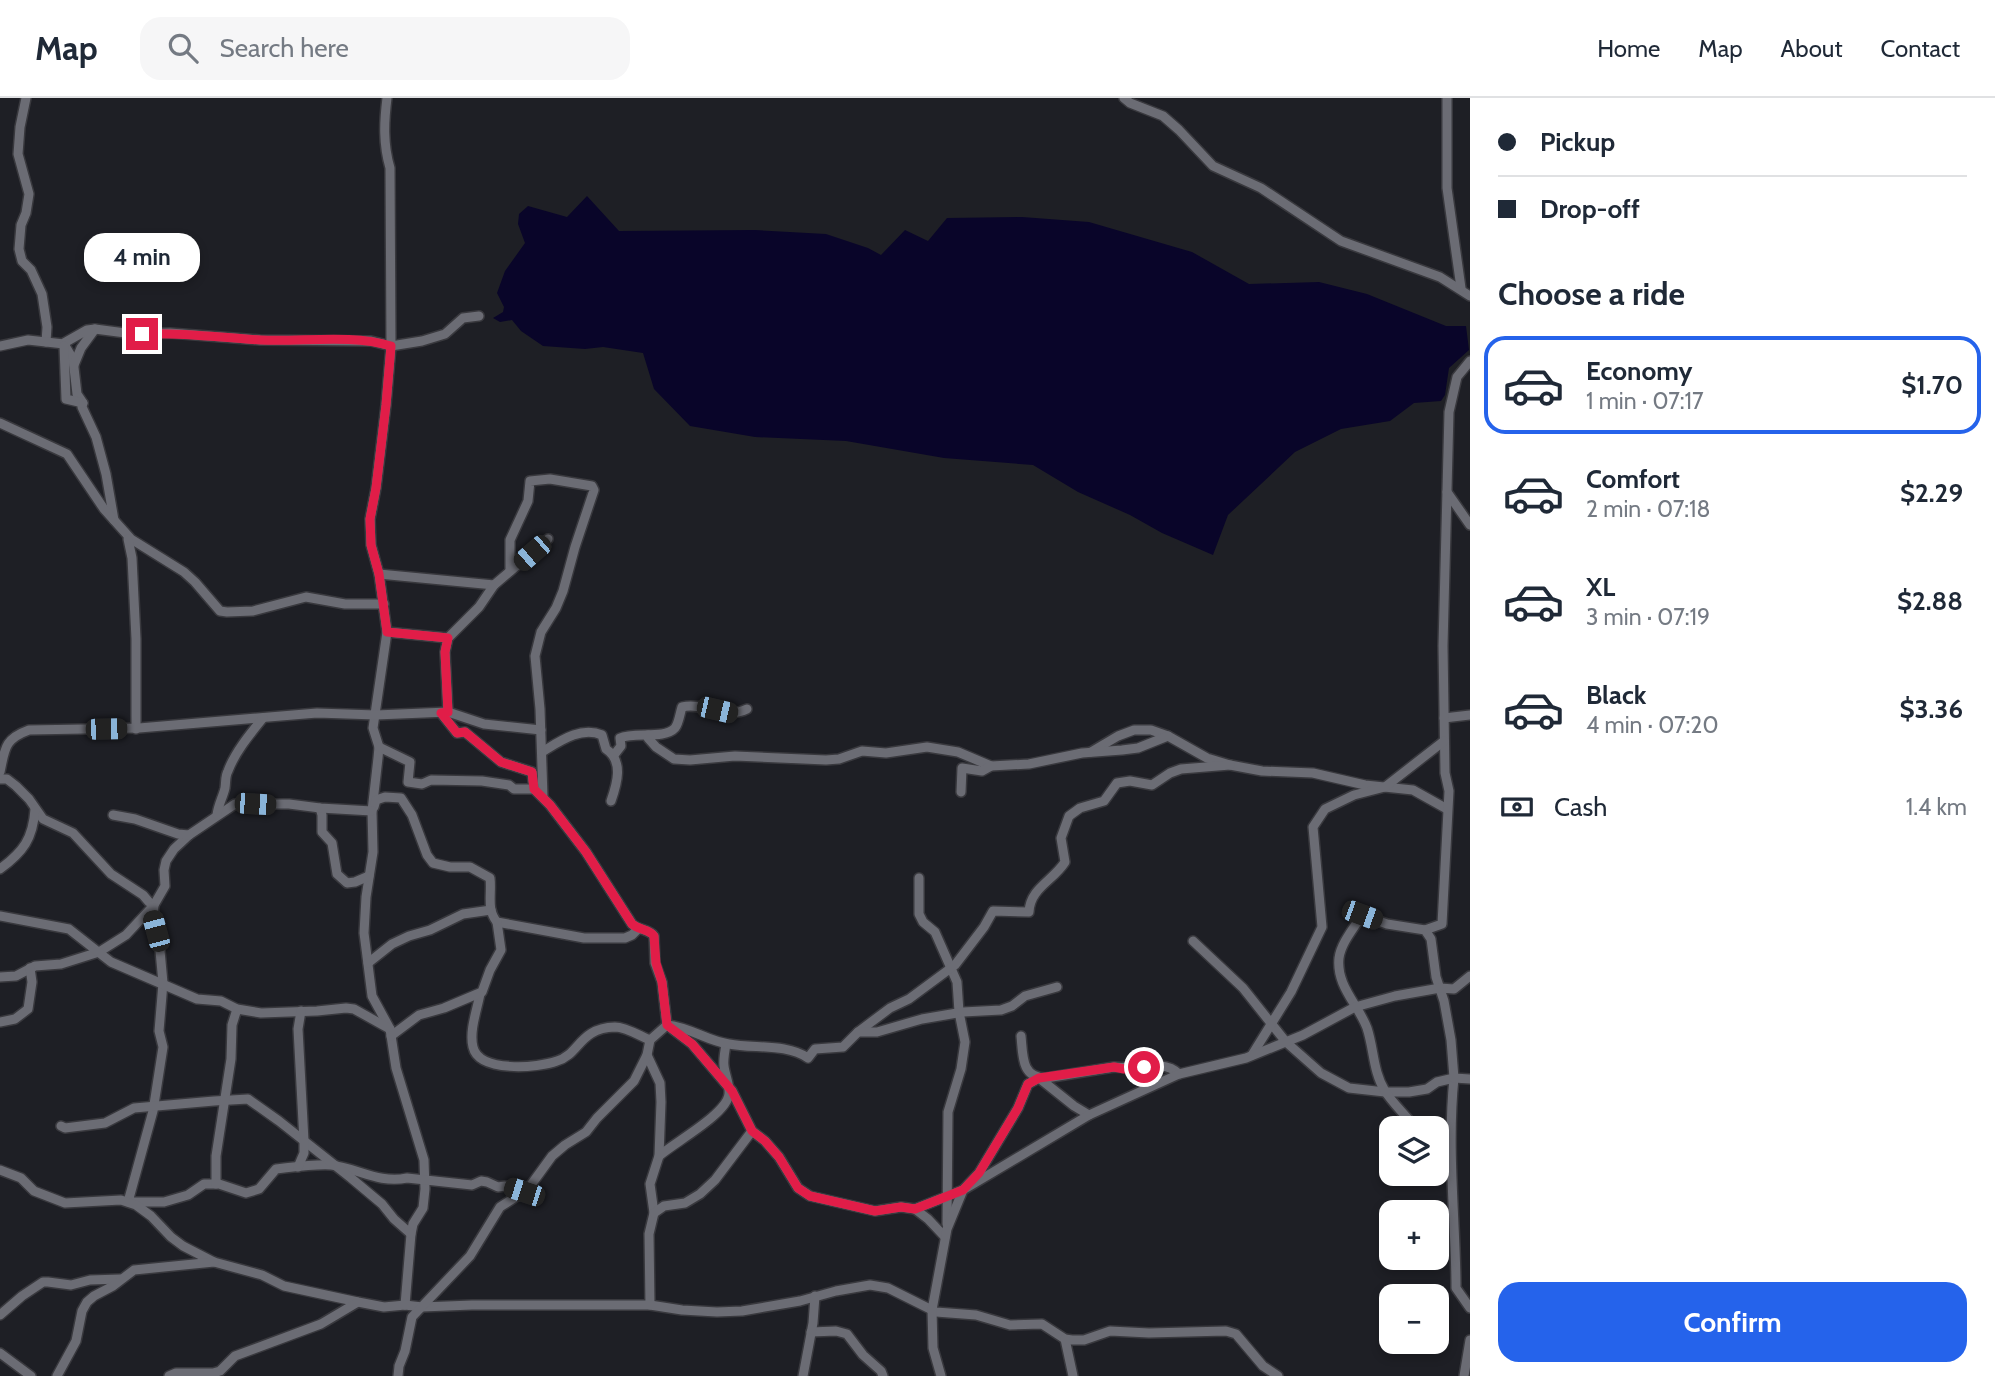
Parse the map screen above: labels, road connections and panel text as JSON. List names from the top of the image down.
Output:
{
  "page": {
    "header": "Map",
    "search": "Search here",
    "nav": [
      "Home",
      "Map",
      "About",
      "Contact"
    ],
    "banner": ["Pickup", "Drop-off"],
    "bubble": "4 min",
    "heading": "Choose a ride",
    "list": [
      {
        "name": "Economy",
        "note": "1 min · 07:17",
        "value": "$1.70"
      },
      {
        "name": "Comfort",
        "note": "2 min · 07:18",
        "value": "$2.29"
      },
      {
        "name": "XL",
        "note": "3 min · 07:19",
        "value": "$2.88"
      },
      {
        "name": "Black",
        "note": "4 min · 07:20",
        "value": "$3.36"
      }
    ],
    "pay": ["Cash", "1.4 km"],
    "map_buttons": ["+", "−"],
    "buttons": "Confirm"
  }
}
